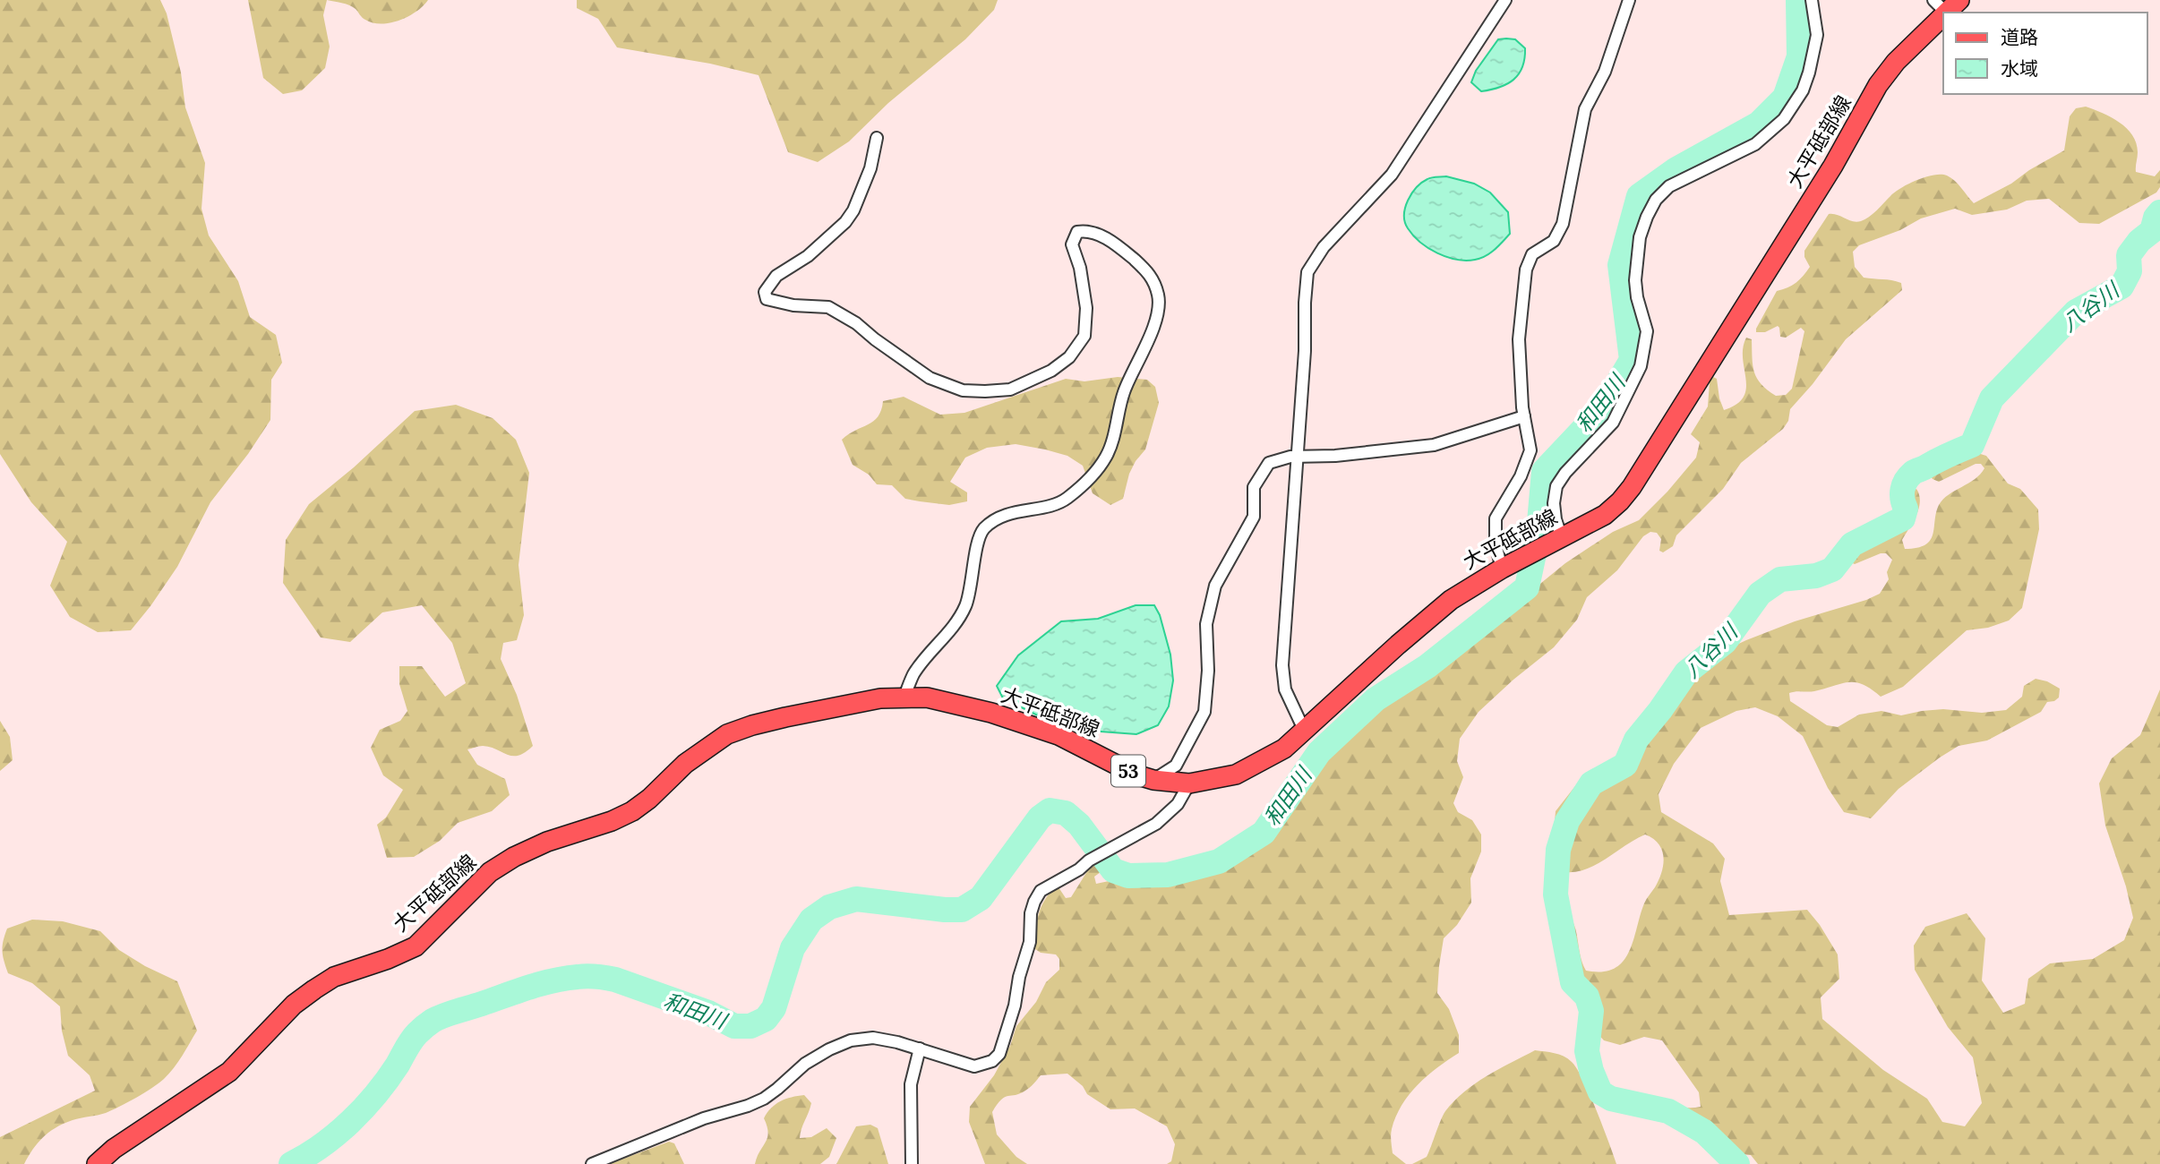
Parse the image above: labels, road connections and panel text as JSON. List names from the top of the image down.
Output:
{
  "streets": {
    "main road": ["大平砥部線", "53"]
  },
  "water": ["八谷川", "和田川"],
  "legend": ["道路", "水域"]
}
